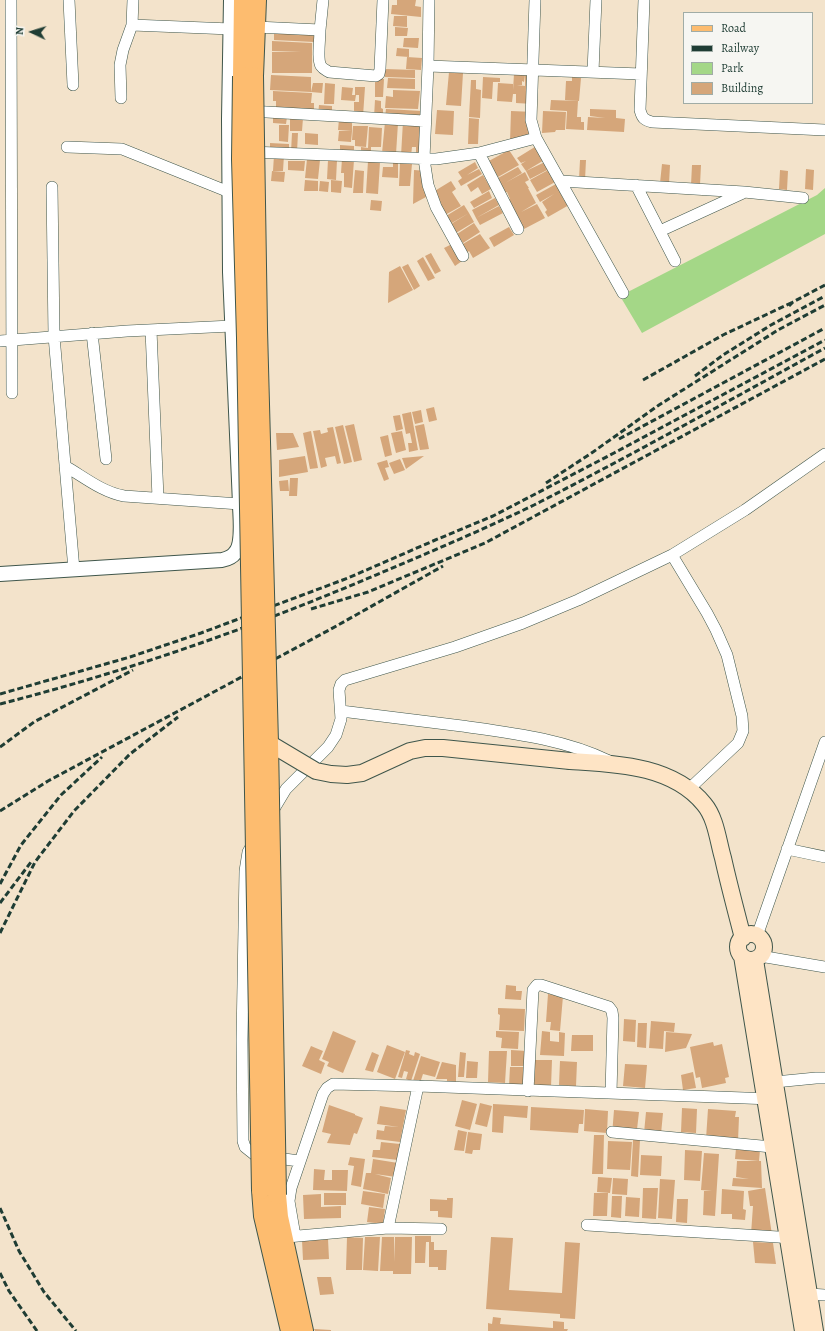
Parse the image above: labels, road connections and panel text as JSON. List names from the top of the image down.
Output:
{
  "legend": [
    "Road",
    "Railway",
    "Park",
    "Building"
  ],
  "north": "left"
}
